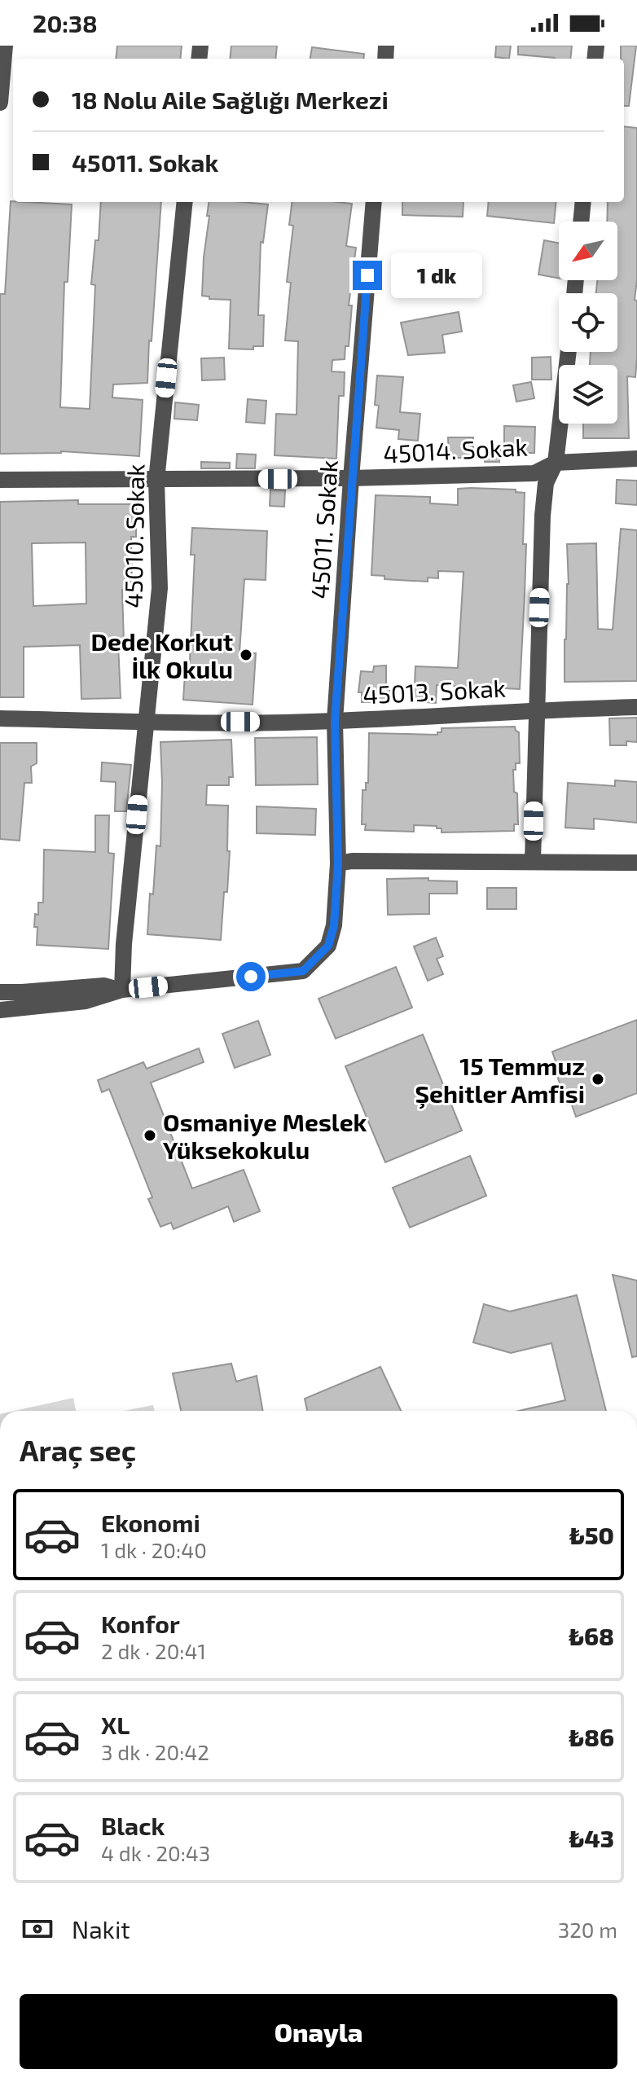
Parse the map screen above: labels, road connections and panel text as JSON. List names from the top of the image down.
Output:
{
  "streets": {
    "street": [
      "45014. Sokak",
      "45011. Sokak",
      "45010. Sokak",
      "45013. Sokak"
    ]
  },
  "crossings": [
    ["45014. Sokak", "45011. Sokak"],
    ["45014. Sokak", "45010. Sokak"],
    ["45011. Sokak", "45010. Sokak"],
    ["45011. Sokak", "45013. Sokak"],
    ["45010. Sokak", "45013. Sokak"]
  ],
  "places": ["Dede Korkut İlk Okulu", "15 Temmuz Şehitler Amfisi", "Osmaniye Meslek Yüksekokulu"],
  "north": "bottom left",
  "page": {
    "status": "20:38",
    "banner": ["18 Nolu Aile Sağlığı Merkezi", "45011. Sokak"],
    "bubble": "1 dk",
    "heading": "Araç seç",
    "list": [
      {
        "name": "Ekonomi",
        "note": "1 dk · 20:40",
        "value": "₺50"
      },
      {
        "name": "Konfor",
        "note": "2 dk · 20:41",
        "value": "₺68"
      },
      {
        "name": "XL",
        "note": "3 dk · 20:42",
        "value": "₺86"
      },
      {
        "name": "Black",
        "note": "4 dk · 20:43",
        "value": "₺43"
      }
    ],
    "pay": ["Nakit", "320 m"],
    "buttons": "Onayla"
  }
}
